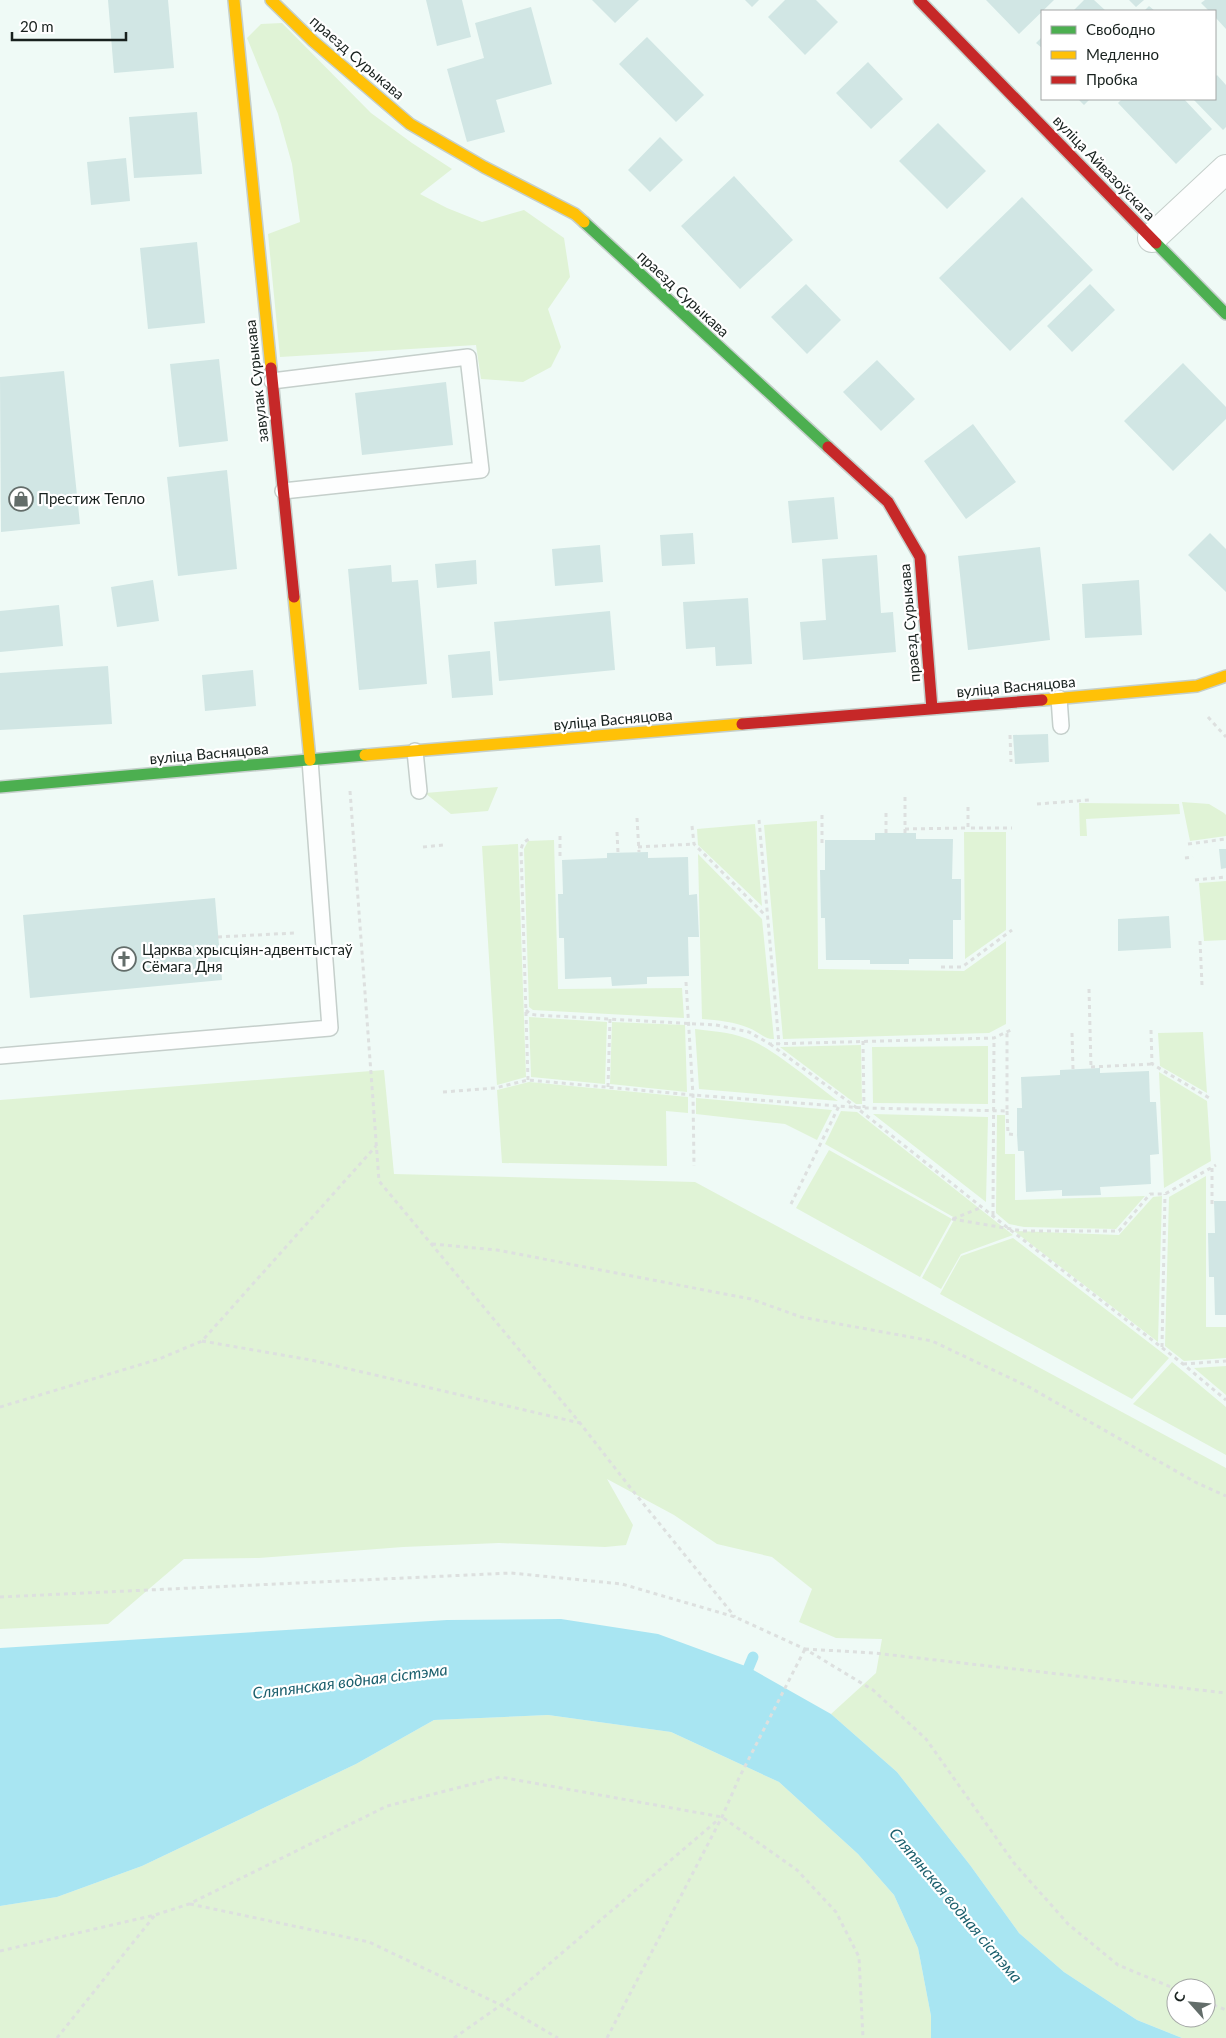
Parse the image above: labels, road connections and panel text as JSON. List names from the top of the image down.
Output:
{
  "streets": {
    "street": [
      "праезд Сурыкава",
      "вуліца Айвазоўскага",
      "завулак Сурыкава",
      "вуліца Васняцова"
    ]
  },
  "crossings": [
    ["праезд Сурыкава", "вуліца Васняцова"],
    ["завулак Сурыкава", "вуліца Васняцова"]
  ],
  "water": ["Сляпянская водная сістэма"],
  "places": {
    "shop": ["Престиж Тепло"],
    "church": ["Царква хрысціян-адвентыстаў Сёмага Дня"]
  },
  "legend": ["Свободно", "Медленно", "Пробка"],
  "scale_bar": "20 m",
  "north": "top left"
}
